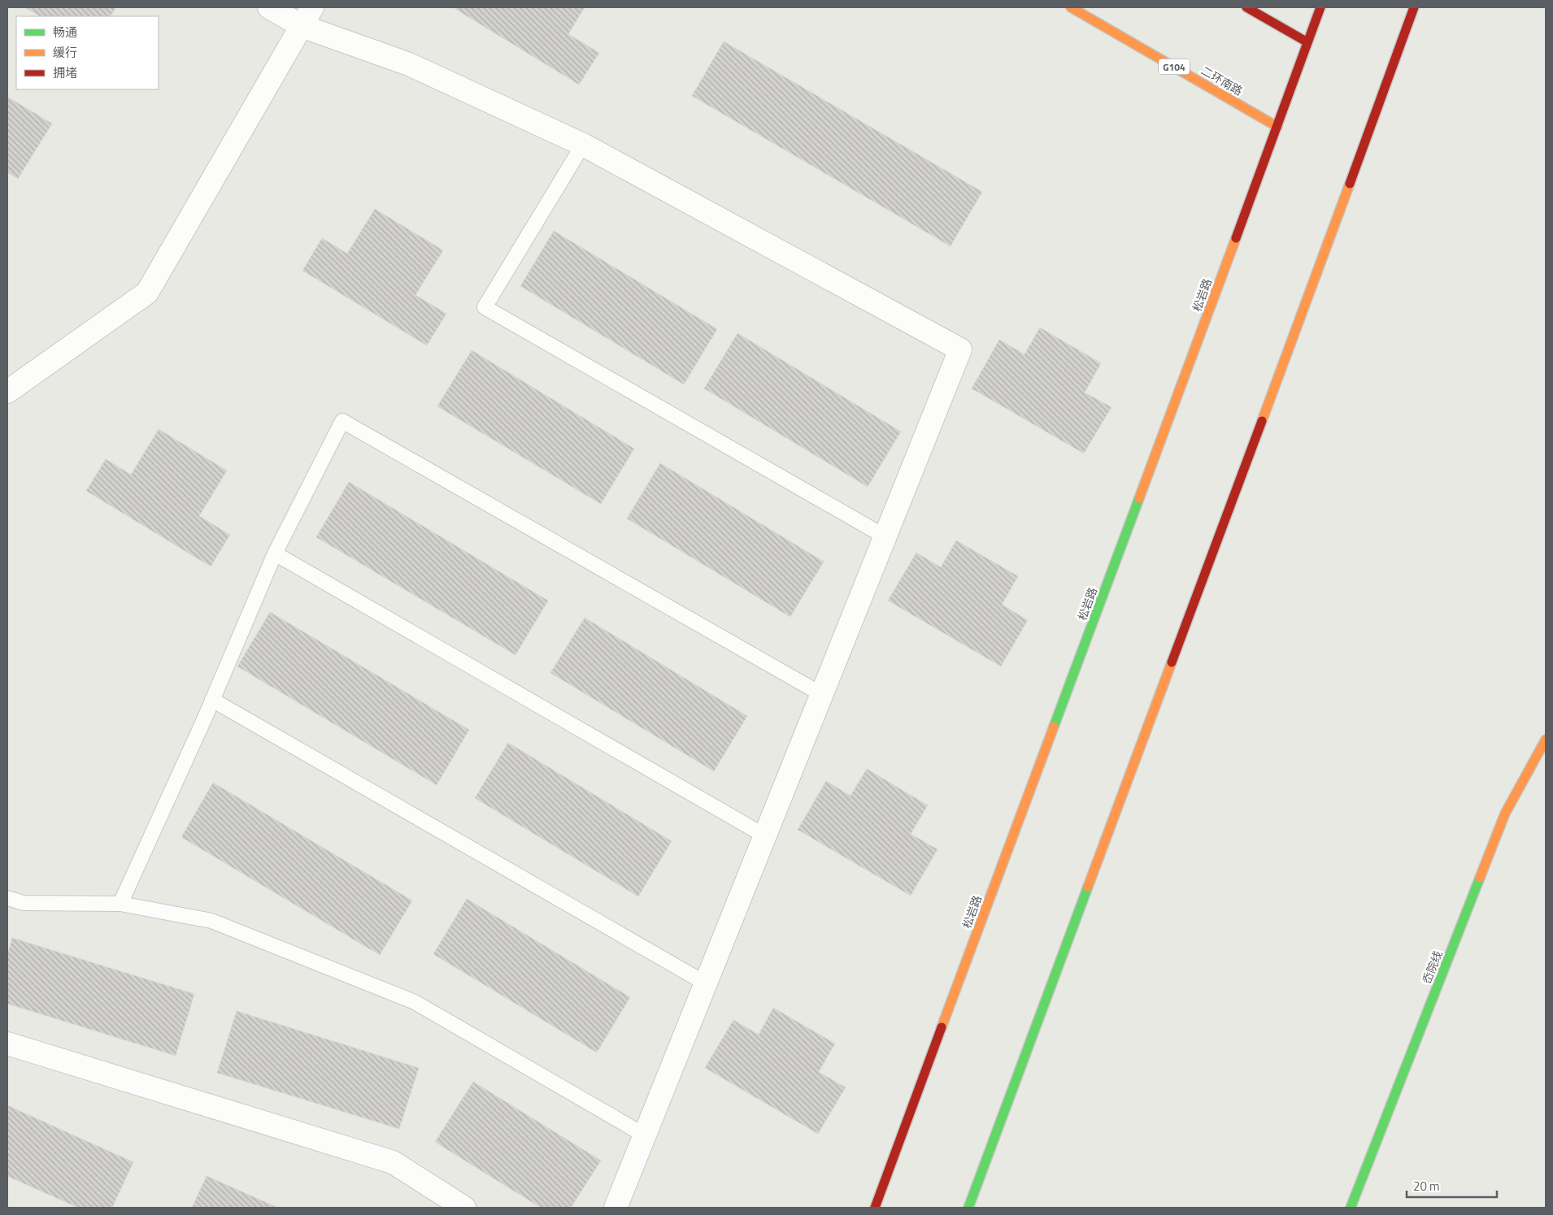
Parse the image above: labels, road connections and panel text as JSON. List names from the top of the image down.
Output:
{
  "streets": {
    "main road": [
      "G104",
      "二环南路",
      "松岩路",
      "岙院线"
    ]
  },
  "crossings": [
    ["二环南路", "松岩路"]
  ],
  "legend": ["畅通", "缓行", "拥堵"],
  "scale_bar": "20 m"
}
